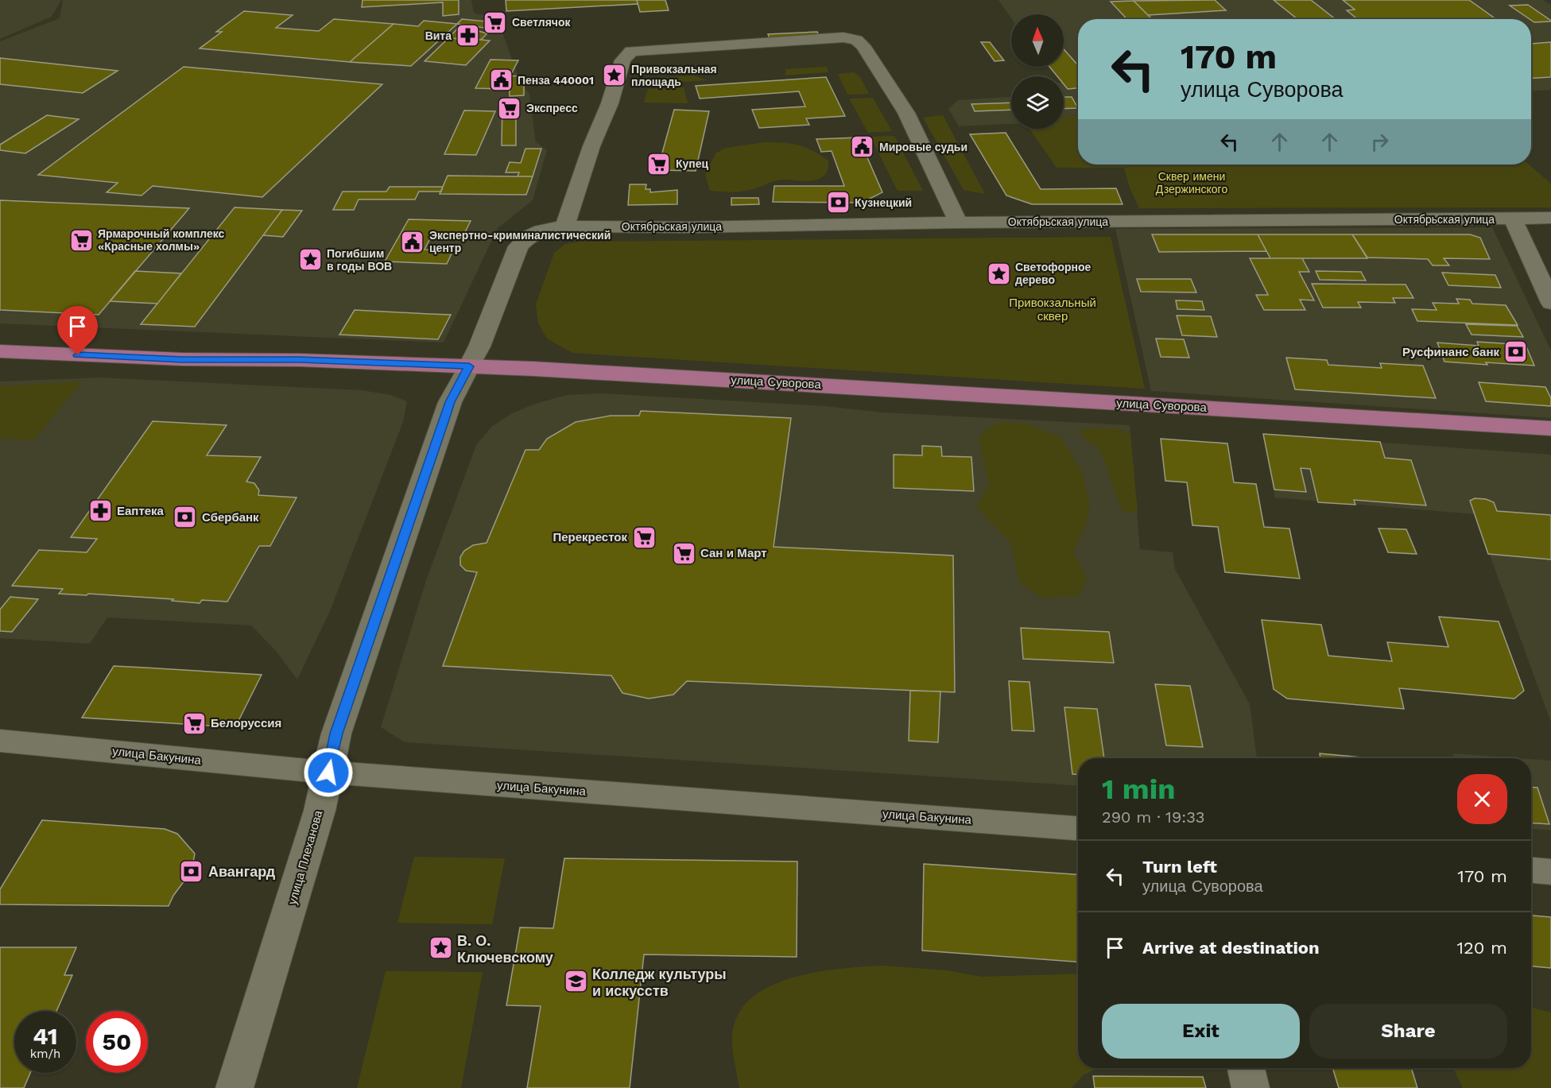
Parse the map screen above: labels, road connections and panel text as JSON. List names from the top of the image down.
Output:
{
  "streets": {
    "main road": ["улица Суворова"],
    "street": ["Октябрьская улица", "улица Бакунина", "улица Плеханова"]
  },
  "crossings": [
    ["Октябрьская улица", "улица Плеханова"],
    ["улица Суворова", "улица Плеханова"],
    ["улица Бакунина", "улица Плеханова"]
  ],
  "parks": ["Сквер имени Дзержинского", "Привокзальный сквер"],
  "places": {
    "supermarket": [
      "Светлячок",
      "Экспресс",
      "Купец",
      "Ярмарочный комплекс «Красные холмы»",
      "Перекресток",
      "Сан и Март",
      "Белоруссия"
    ],
    "pharmacy": ["Вита", "Еаптека"],
    "place": [
      "Привокзальная площадь",
      "Погибшим в годы ВОВ",
      "Светофорное дерево",
      "В. О. Ключевскому"
    ],
    "public building": ["Пенза 440001", "Мировые судьи", "Экспертно-криминалистический центр"],
    "bank": [
      "Кузнецкий",
      "Русфинанс банк",
      "Сбербанк",
      "Авангард"
    ],
    "school or university": ["Колледж культуры и искусств"]
  },
  "north": "top",
  "page": {
    "turn": ["170 m", "улица Суворова"],
    "heading": ["1 min", "290 m · 19:33"],
    "list": [
      {
        "name": "Turn left",
        "note": "улица Суворова",
        "value": "170 m"
      },
      {
        "name": "Arrive at destination",
        "value": "120 m"
      }
    ],
    "buttons": ["Exit", "Share"],
    "speed": "41 km/h",
    "limit": "50"
  }
}
